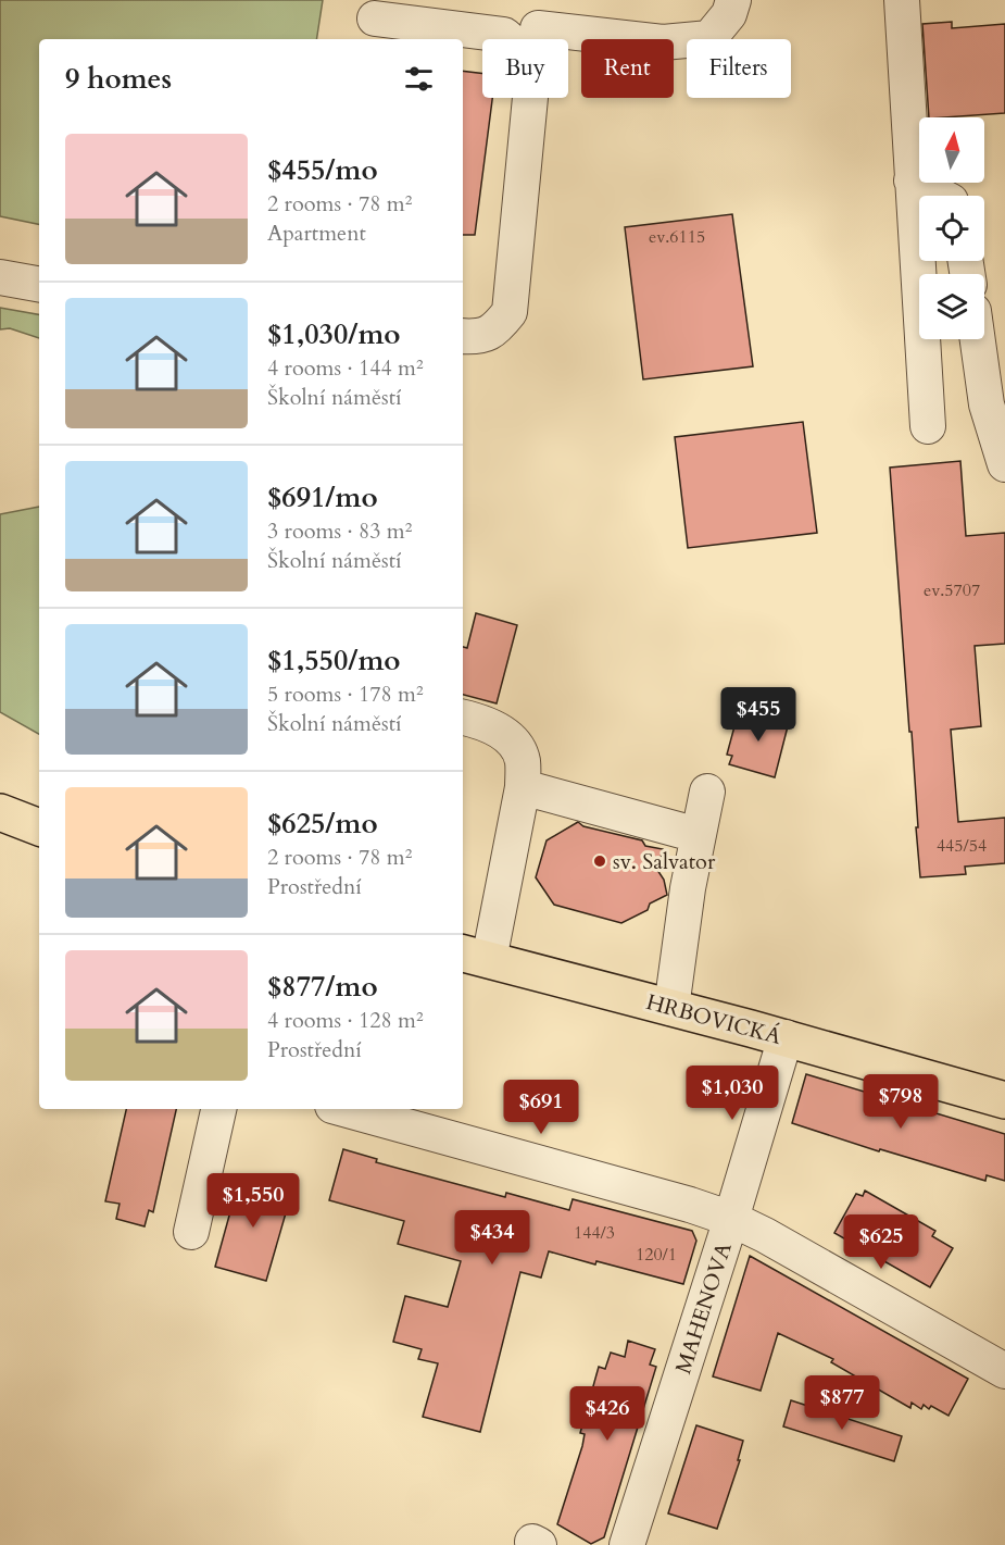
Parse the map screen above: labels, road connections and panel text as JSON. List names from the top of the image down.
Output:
{
  "streets": {
    "main road": ["HRBOVICKÁ"],
    "street": ["MAHENOVA"]
  },
  "crossings": [
    ["HRBOVICKÁ", "MAHENOVA"]
  ],
  "places": ["sv. Salvator"],
  "house_numbers": [
    "ev.6115",
    "ev.5707",
    "445/54",
    "144/3",
    "120/1"
  ],
  "north": "top",
  "page": {
    "chip": ["Buy", "Rent", "Filters"],
    "heading": "9 homes",
    "list": [
      {
        "name": "$455/mo",
        "note": "2 rooms · 78 m² · Apartment"
      },
      {
        "name": "$1,030/mo",
        "note": "4 rooms · 144 m² · Školní náměstí"
      },
      {
        "name": "$691/mo",
        "note": "3 rooms · 83 m² · Školní náměstí"
      },
      {
        "name": "$1,550/mo",
        "note": "5 rooms · 178 m² · Školní náměstí"
      },
      {
        "name": "$625/mo",
        "note": "2 rooms · 78 m² · Prostřední"
      },
      {
        "name": "$877/mo",
        "note": "4 rooms · 128 m² · Prostřední"
      }
    ],
    "price": [
      "$455",
      "$1,030",
      "$798",
      "$691",
      "$1,550",
      "$434",
      "$625",
      "$877",
      "$426"
    ]
  }
}
